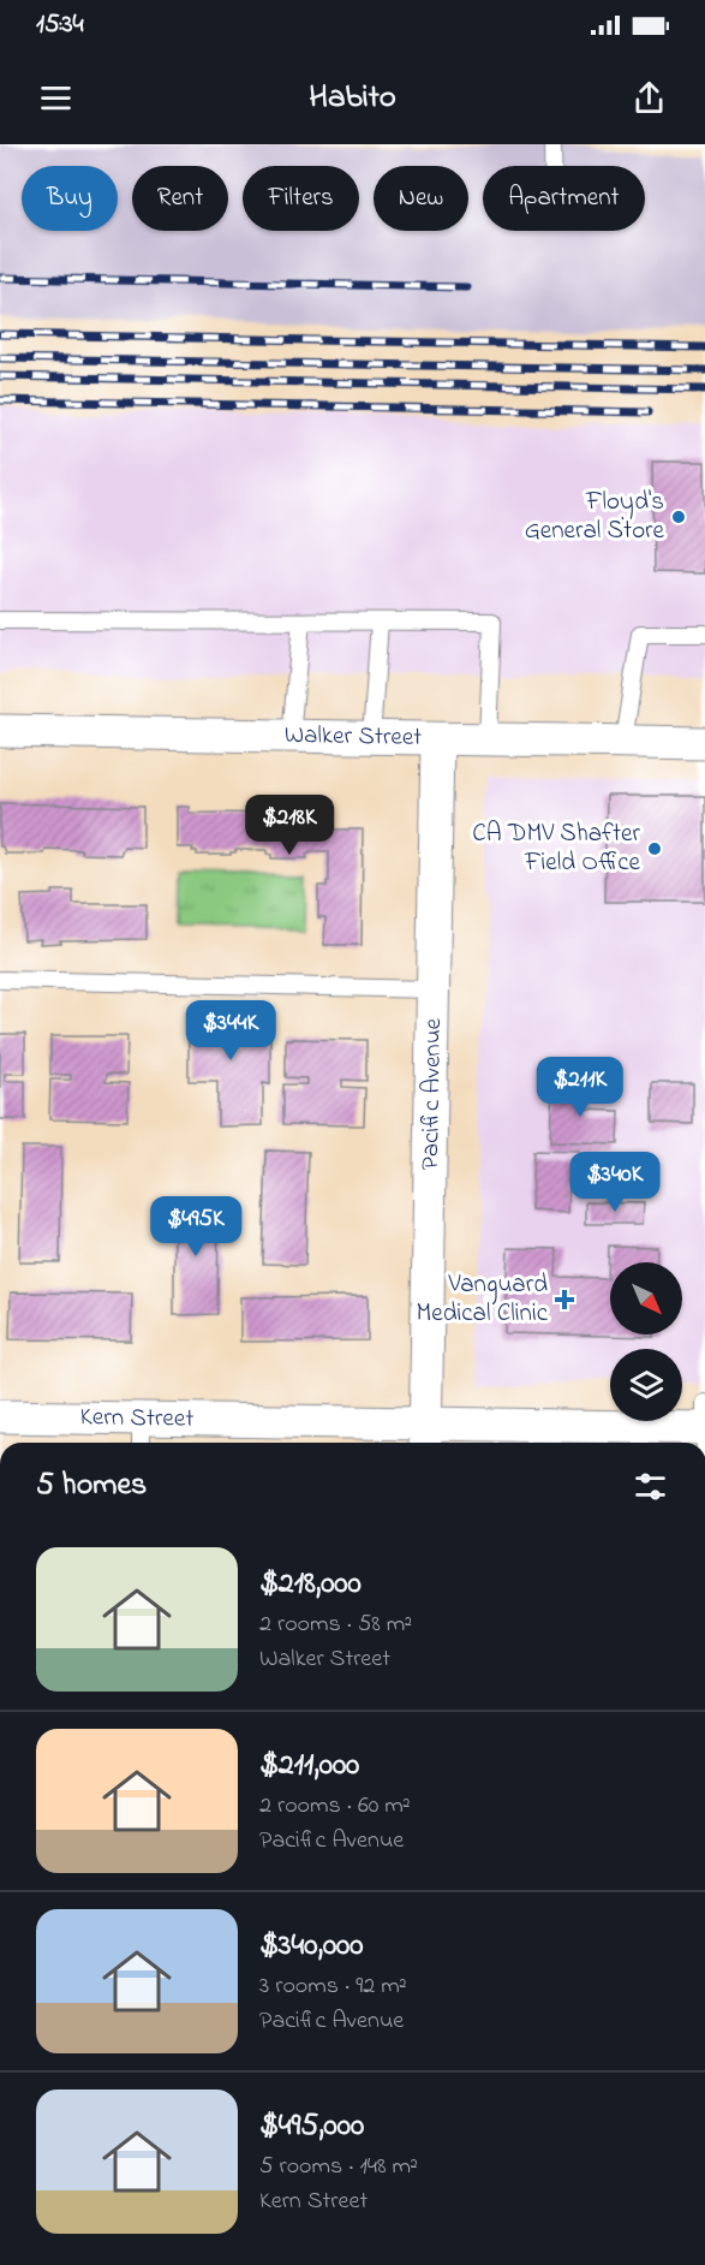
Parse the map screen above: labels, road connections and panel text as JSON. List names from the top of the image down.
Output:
{
  "streets": {
    "street": ["Walker Street", "Pacific Avenue", "Kern Street"]
  },
  "crossings": [
    ["Walker Street", "Pacific Avenue"],
    ["Pacific Avenue", "Kern Street"]
  ],
  "places": {
    "other": ["Floyd's General Store", "CA DMV Shafter Field Office"],
    "health": ["Vanguard Medical Clinic"]
  },
  "north": "bottom right",
  "page": {
    "status": "15:34",
    "header": "Habito",
    "chip": [
      "Buy",
      "Rent",
      "Filters",
      "New",
      "Apartment"
    ],
    "price": [
      "$218K",
      "$344K",
      "$211K",
      "$340K",
      "$495K"
    ],
    "heading": "5 homes",
    "list": [
      {
        "name": "$218,000",
        "note": "2 rooms · 58 m² · Walker Street"
      },
      {
        "name": "$211,000",
        "note": "2 rooms · 60 m² · Pacific Avenue"
      },
      {
        "name": "$340,000",
        "note": "3 rooms · 92 m² · Pacific Avenue"
      },
      {
        "name": "$495,000",
        "note": "5 rooms · 148 m² · Kern Street"
      }
    ]
  }
}
